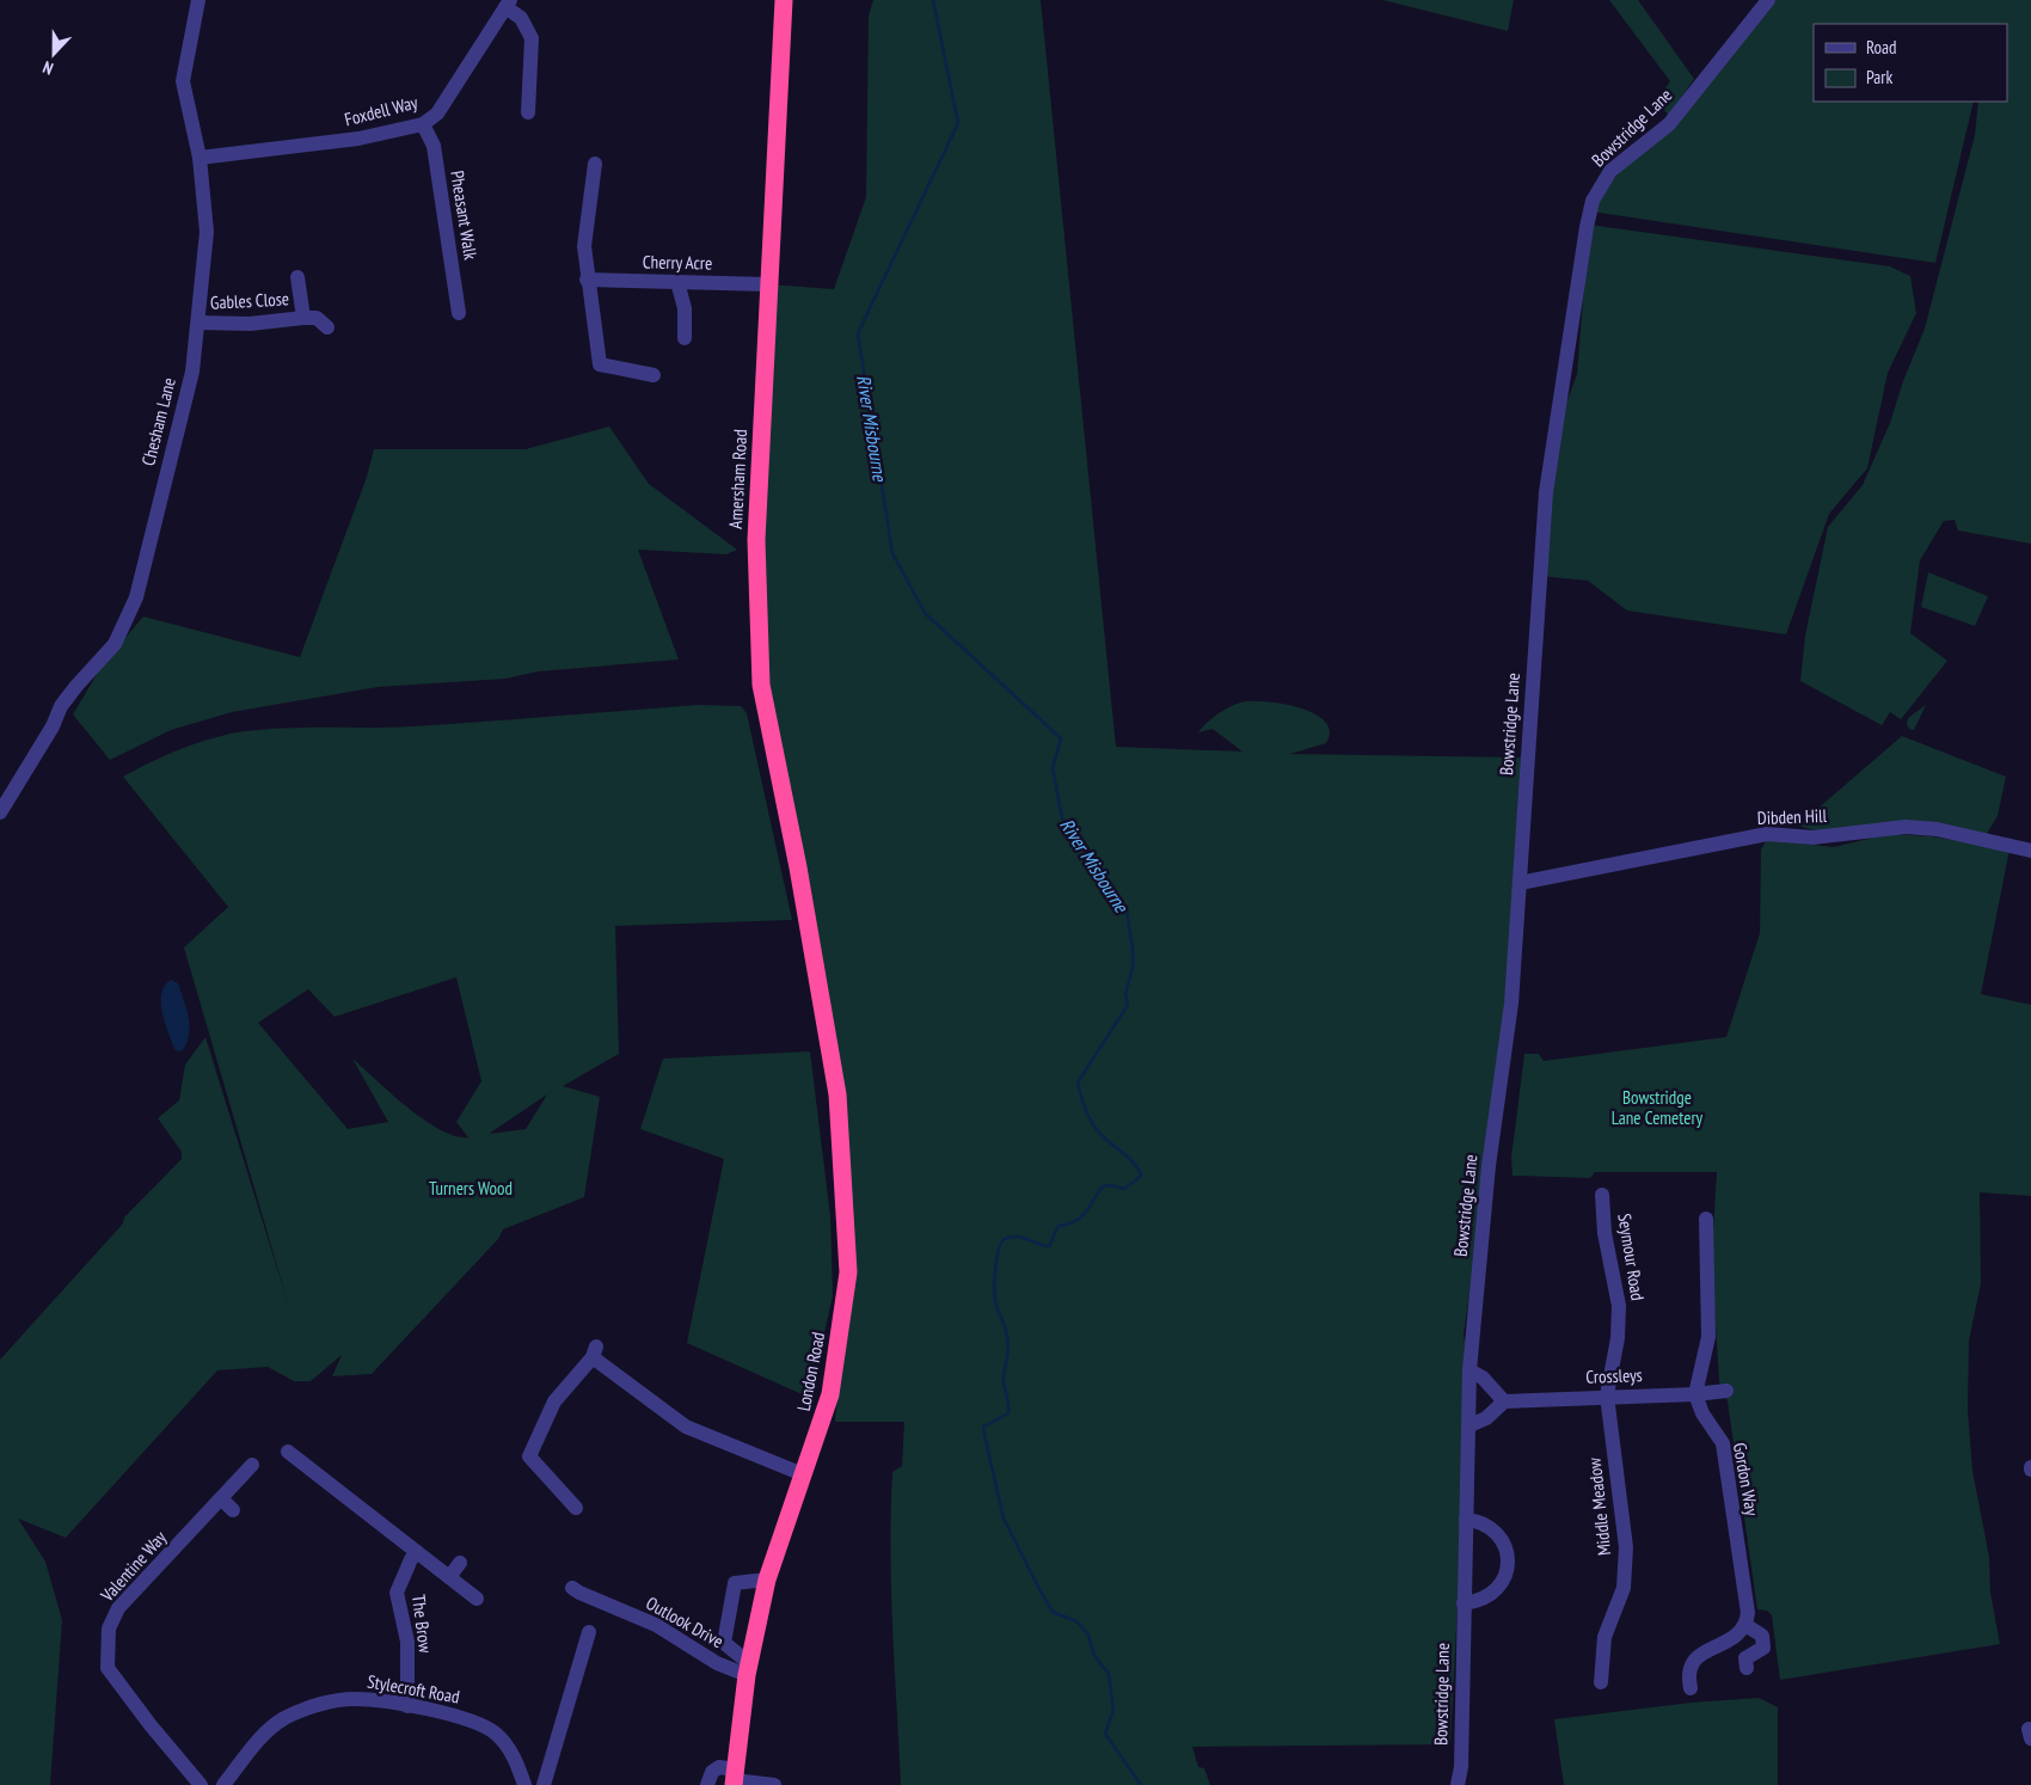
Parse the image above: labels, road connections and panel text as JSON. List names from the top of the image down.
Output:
{
  "streets": {
    "highway": ["Amersham Road", "London Road"],
    "street": [
      "Foxdell Way",
      "Bowstridge Lane",
      "Pheasant Walk",
      "Cherry Acre",
      "Gables Close",
      "Chesham Lane",
      "Dibden Hill",
      "Seymour Road",
      "Crossleys",
      "Gordon Way",
      "Middle Meadow",
      "Valentine Way",
      "Outlook Drive",
      "The Brow",
      "Stylecroft Road"
    ]
  },
  "crossings": [
    ["Foxdell Way", "Pheasant Walk"],
    ["Foxdell Way", "Chesham Lane"],
    ["Bowstridge Lane", "Dibden Hill"],
    ["Cherry Acre", "Amersham Road"],
    ["Gables Close", "Chesham Lane"],
    ["Amersham Road", "London Road"],
    ["Seymour Road", "Crossleys"],
    ["Seymour Road", "Middle Meadow"],
    ["London Road", "Outlook Drive"],
    ["Crossleys", "Gordon Way"],
    ["Crossleys", "Middle Meadow"],
    ["The Brow", "Stylecroft Road"]
  ],
  "water": ["River Misbourne"],
  "parks": ["Bowstridge Lane Cemetery", "Turners Wood"],
  "legend": ["Road", "Park"],
  "north": "bottom"
}
